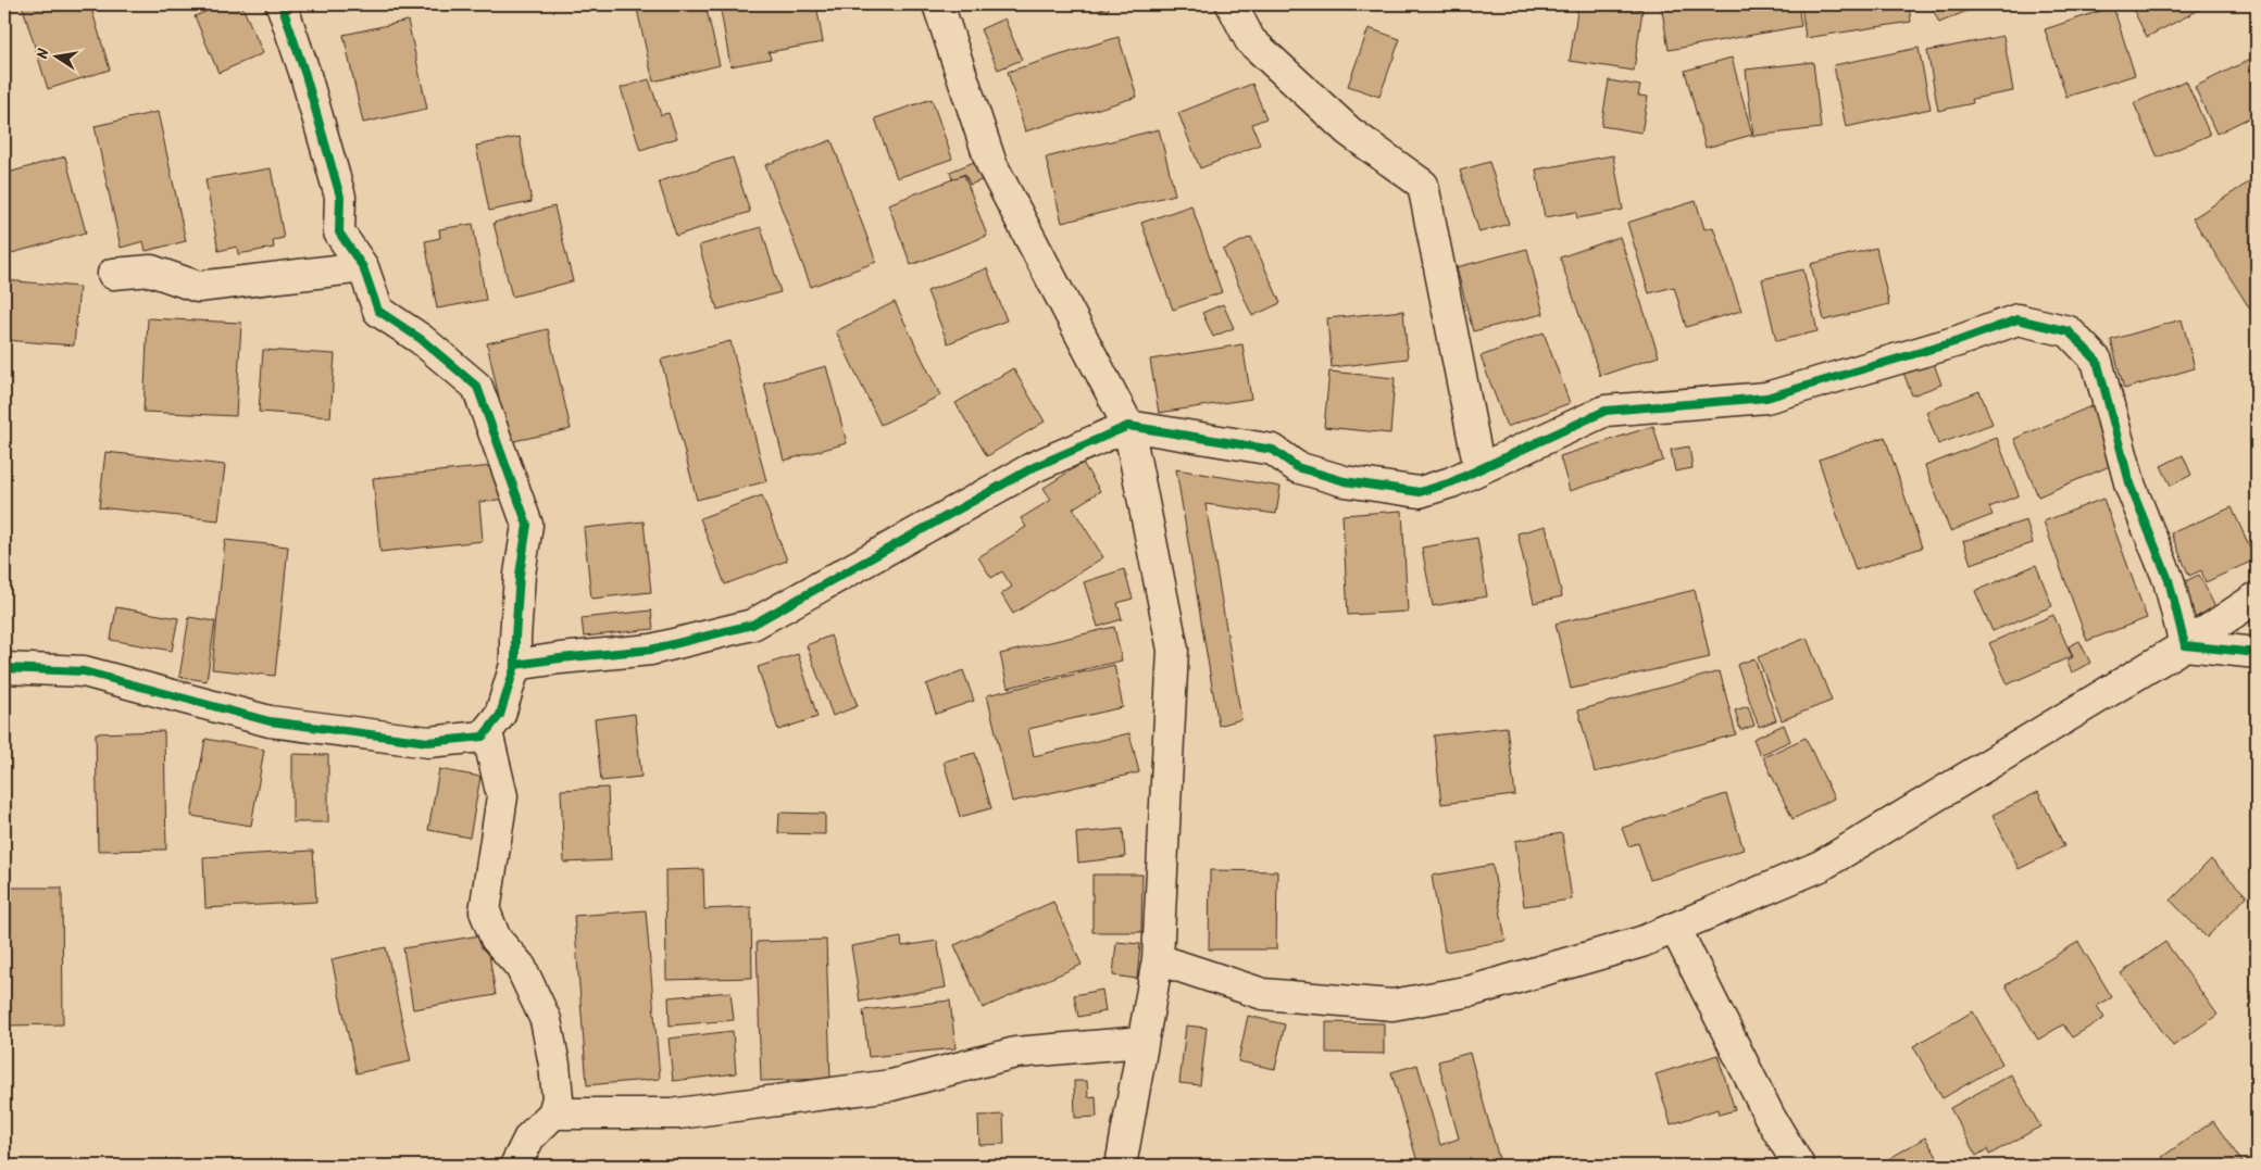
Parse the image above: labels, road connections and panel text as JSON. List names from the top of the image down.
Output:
{
  "north": "left"
}
